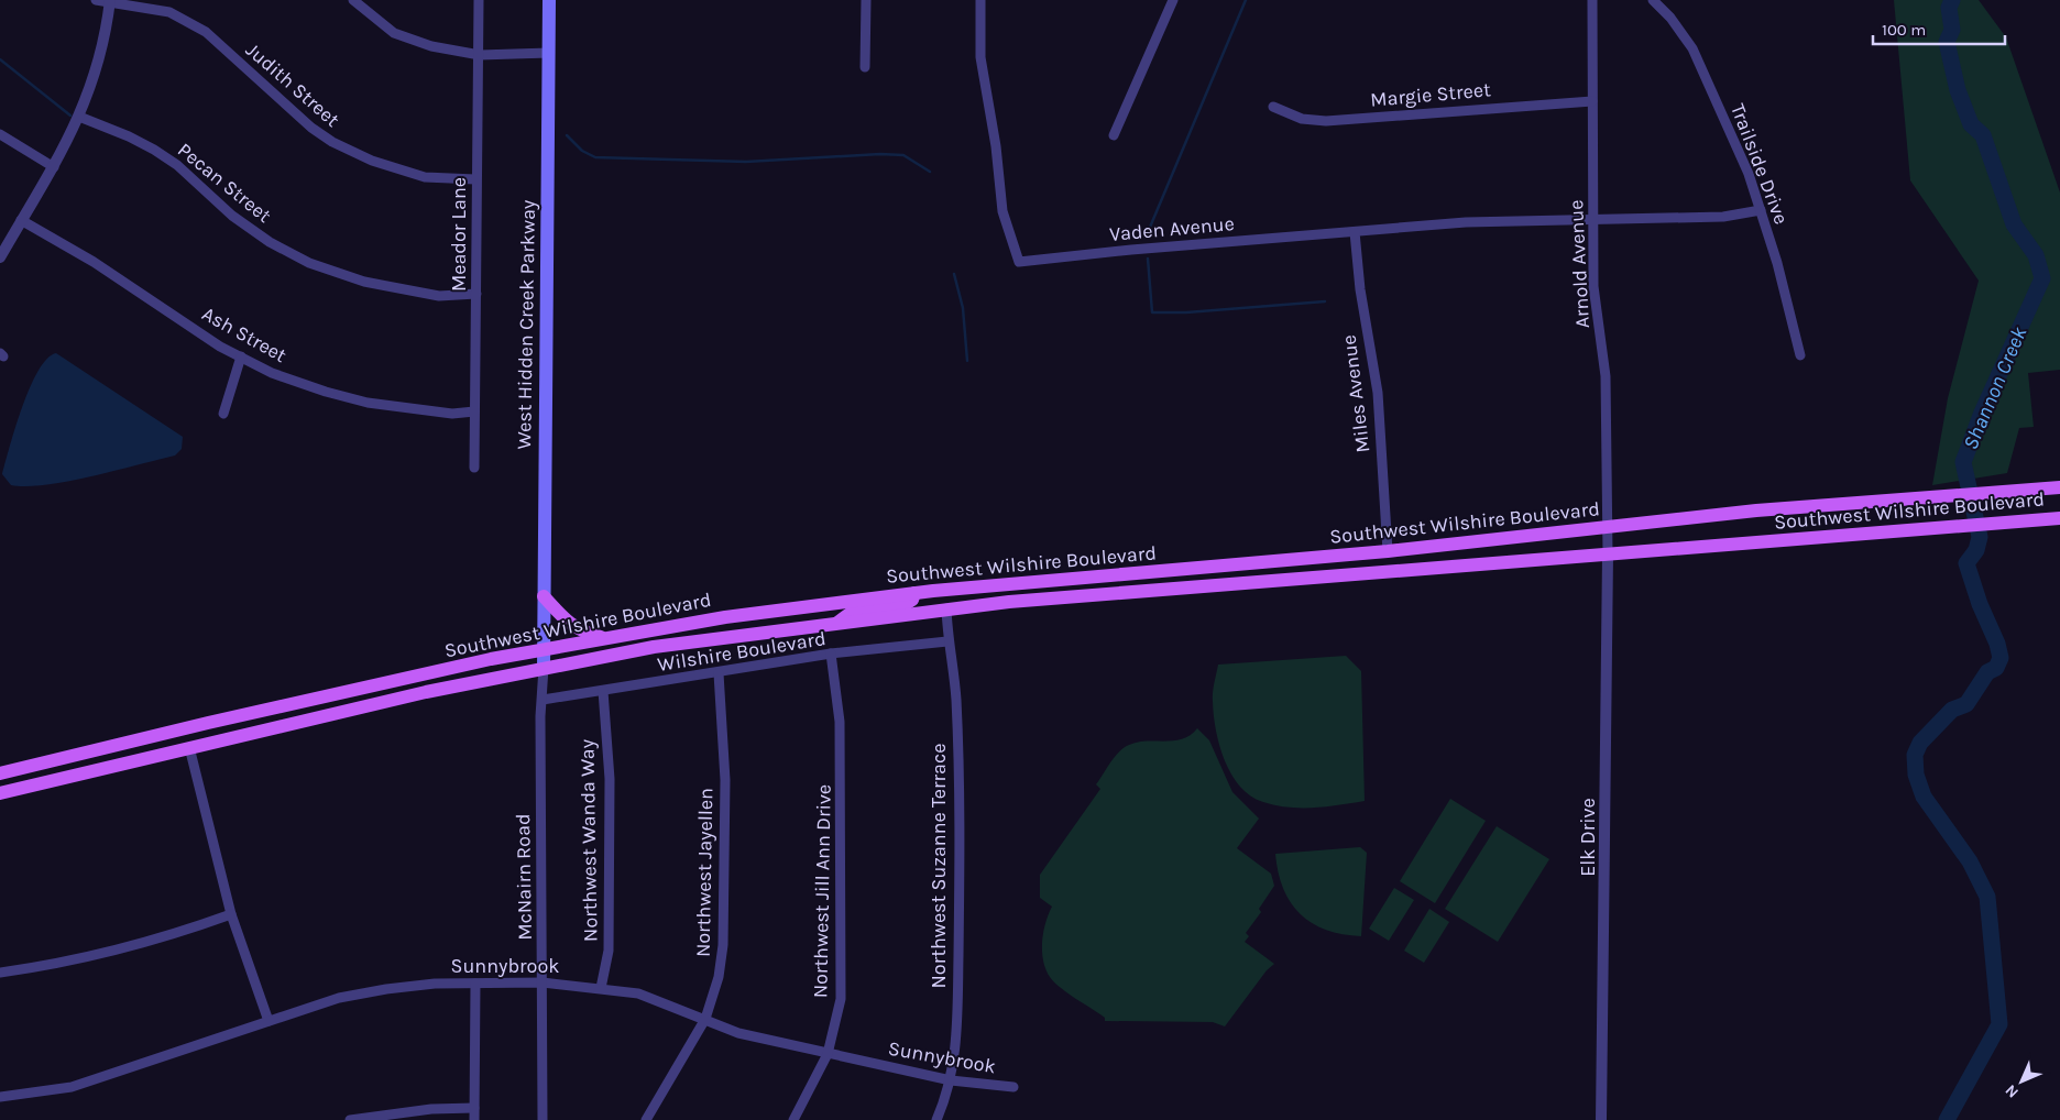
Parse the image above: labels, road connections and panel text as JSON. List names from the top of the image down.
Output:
{
  "streets": {
    "main road": ["West Hidden Creek Parkway", "Southwest Wilshire Boulevard"],
    "street": [
      "Judith Street",
      "Margie Street",
      "Trailside Drive",
      "Pecan Street",
      "Vaden Avenue",
      "Meador Lane",
      "Arnold Avenue",
      "Ash Street",
      "Miles Avenue",
      "Wilshire Boulevard",
      "Elk Drive",
      "Northwest Wanda Way",
      "Northwest Suzanne Terrace",
      "Northwest Jayellen",
      "McNairn Road",
      "Northwest Jill Ann Drive",
      "Sunnybrook"
    ]
  },
  "crossings": [
    ["Judith Street", "Meador Lane"],
    ["Margie Street", "Arnold Avenue"],
    ["Trailside Drive", "Vaden Avenue"],
    ["Pecan Street", "Meador Lane"],
    ["Vaden Avenue", "Arnold Avenue"],
    ["Vaden Avenue", "Miles Avenue"],
    ["Meador Lane", "Ash Street"],
    ["Arnold Avenue", "Southwest Wilshire Boulevard"],
    ["Arnold Avenue", "Elk Drive"],
    ["West Hidden Creek Parkway", "Southwest Wilshire Boulevard"],
    ["West Hidden Creek Parkway", "McNairn Road"],
    ["Miles Avenue", "Southwest Wilshire Boulevard"],
    ["Southwest Wilshire Boulevard", "Elk Drive"],
    ["Southwest Wilshire Boulevard", "Northwest Suzanne Terrace"],
    ["Southwest Wilshire Boulevard", "McNairn Road"],
    ["Wilshire Boulevard", "Northwest Wanda Way"],
    ["Wilshire Boulevard", "Northwest Suzanne Terrace"],
    ["Wilshire Boulevard", "Northwest Jayellen"],
    ["Wilshire Boulevard", "McNairn Road"],
    ["Wilshire Boulevard", "Northwest Jill Ann Drive"],
    ["Northwest Wanda Way", "Sunnybrook"],
    ["Northwest Suzanne Terrace", "Sunnybrook"],
    ["Northwest Jayellen", "Sunnybrook"],
    ["McNairn Road", "Sunnybrook"],
    ["Northwest Jill Ann Drive", "Sunnybrook"]
  ],
  "water": ["Shannon Creek"],
  "scale_bar": "100 m",
  "north": "bottom left"
}
